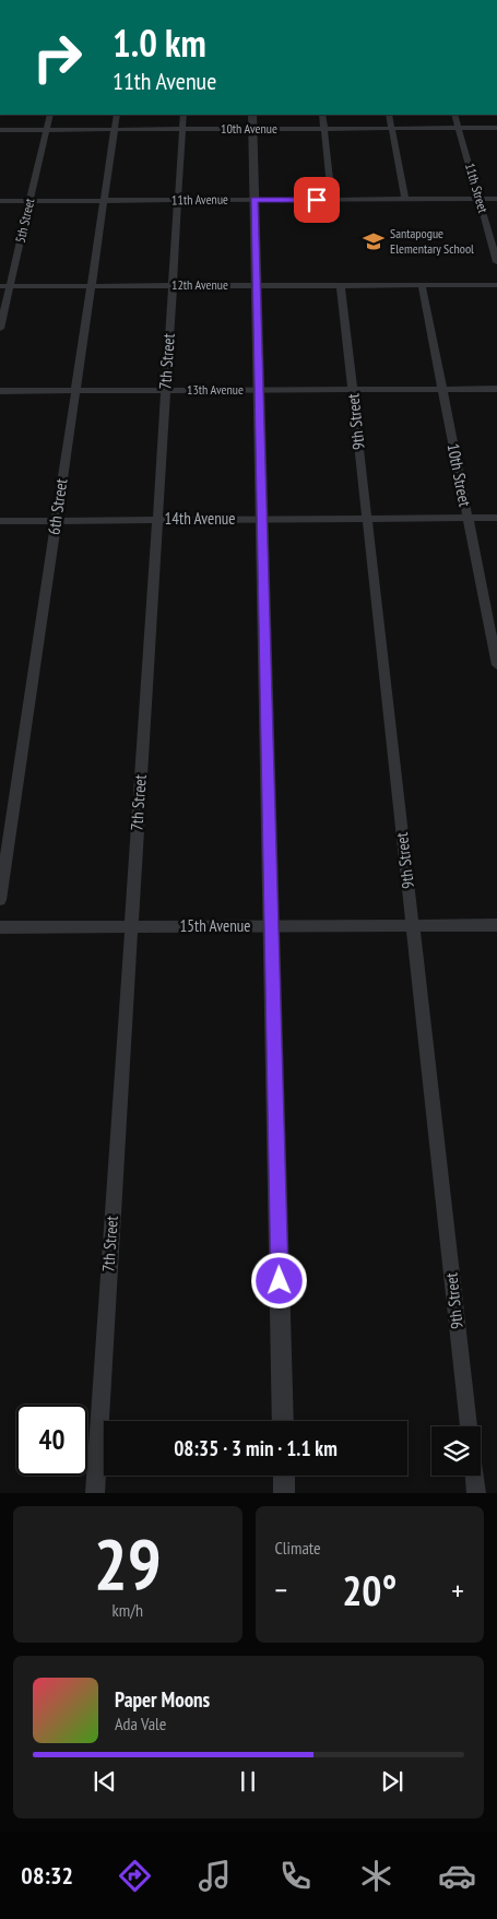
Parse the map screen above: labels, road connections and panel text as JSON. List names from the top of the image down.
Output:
{
  "streets": {
    "street": [
      "10th Avenue",
      "11th Street",
      "11th Avenue",
      "5th Street",
      "12th Avenue",
      "7th Street",
      "13th Avenue",
      "9th Street",
      "10th Street",
      "6th Street",
      "14th Avenue",
      "15th Avenue"
    ]
  },
  "crossings": [
    ["10th Avenue", "11th Street"],
    ["10th Avenue", "5th Street"],
    ["10th Avenue", "7th Street"],
    ["10th Avenue", "6th Street"],
    ["11th Street", "11th Avenue"],
    ["11th Avenue", "5th Street"],
    ["11th Avenue", "7th Street"],
    ["11th Avenue", "6th Street"],
    ["5th Street", "12th Avenue"],
    ["12th Avenue", "7th Street"],
    ["12th Avenue", "9th Street"],
    ["12th Avenue", "10th Street"],
    ["12th Avenue", "6th Street"],
    ["7th Street", "13th Avenue"],
    ["7th Street", "14th Avenue"],
    ["7th Street", "15th Avenue"],
    ["13th Avenue", "9th Street"],
    ["13th Avenue", "10th Street"],
    ["13th Avenue", "6th Street"],
    ["9th Street", "14th Avenue"],
    ["9th Street", "15th Avenue"],
    ["10th Street", "14th Avenue"],
    ["6th Street", "14th Avenue"]
  ],
  "places": {
    "school or university": ["Santapogue Elementary School"]
  },
  "page": {
    "turn": ["1.0 km", "11th Avenue"],
    "limit": "40",
    "trip": "08:35 · 3 min · 1.1 km",
    "tile": [
      ["29", "km/h"],
      "Climate"
    ],
    "heat": ["−", "20°", "+"],
    "song": ["Paper Moons", "Ada Vale"],
    "tabs": "08:32"
  }
}
